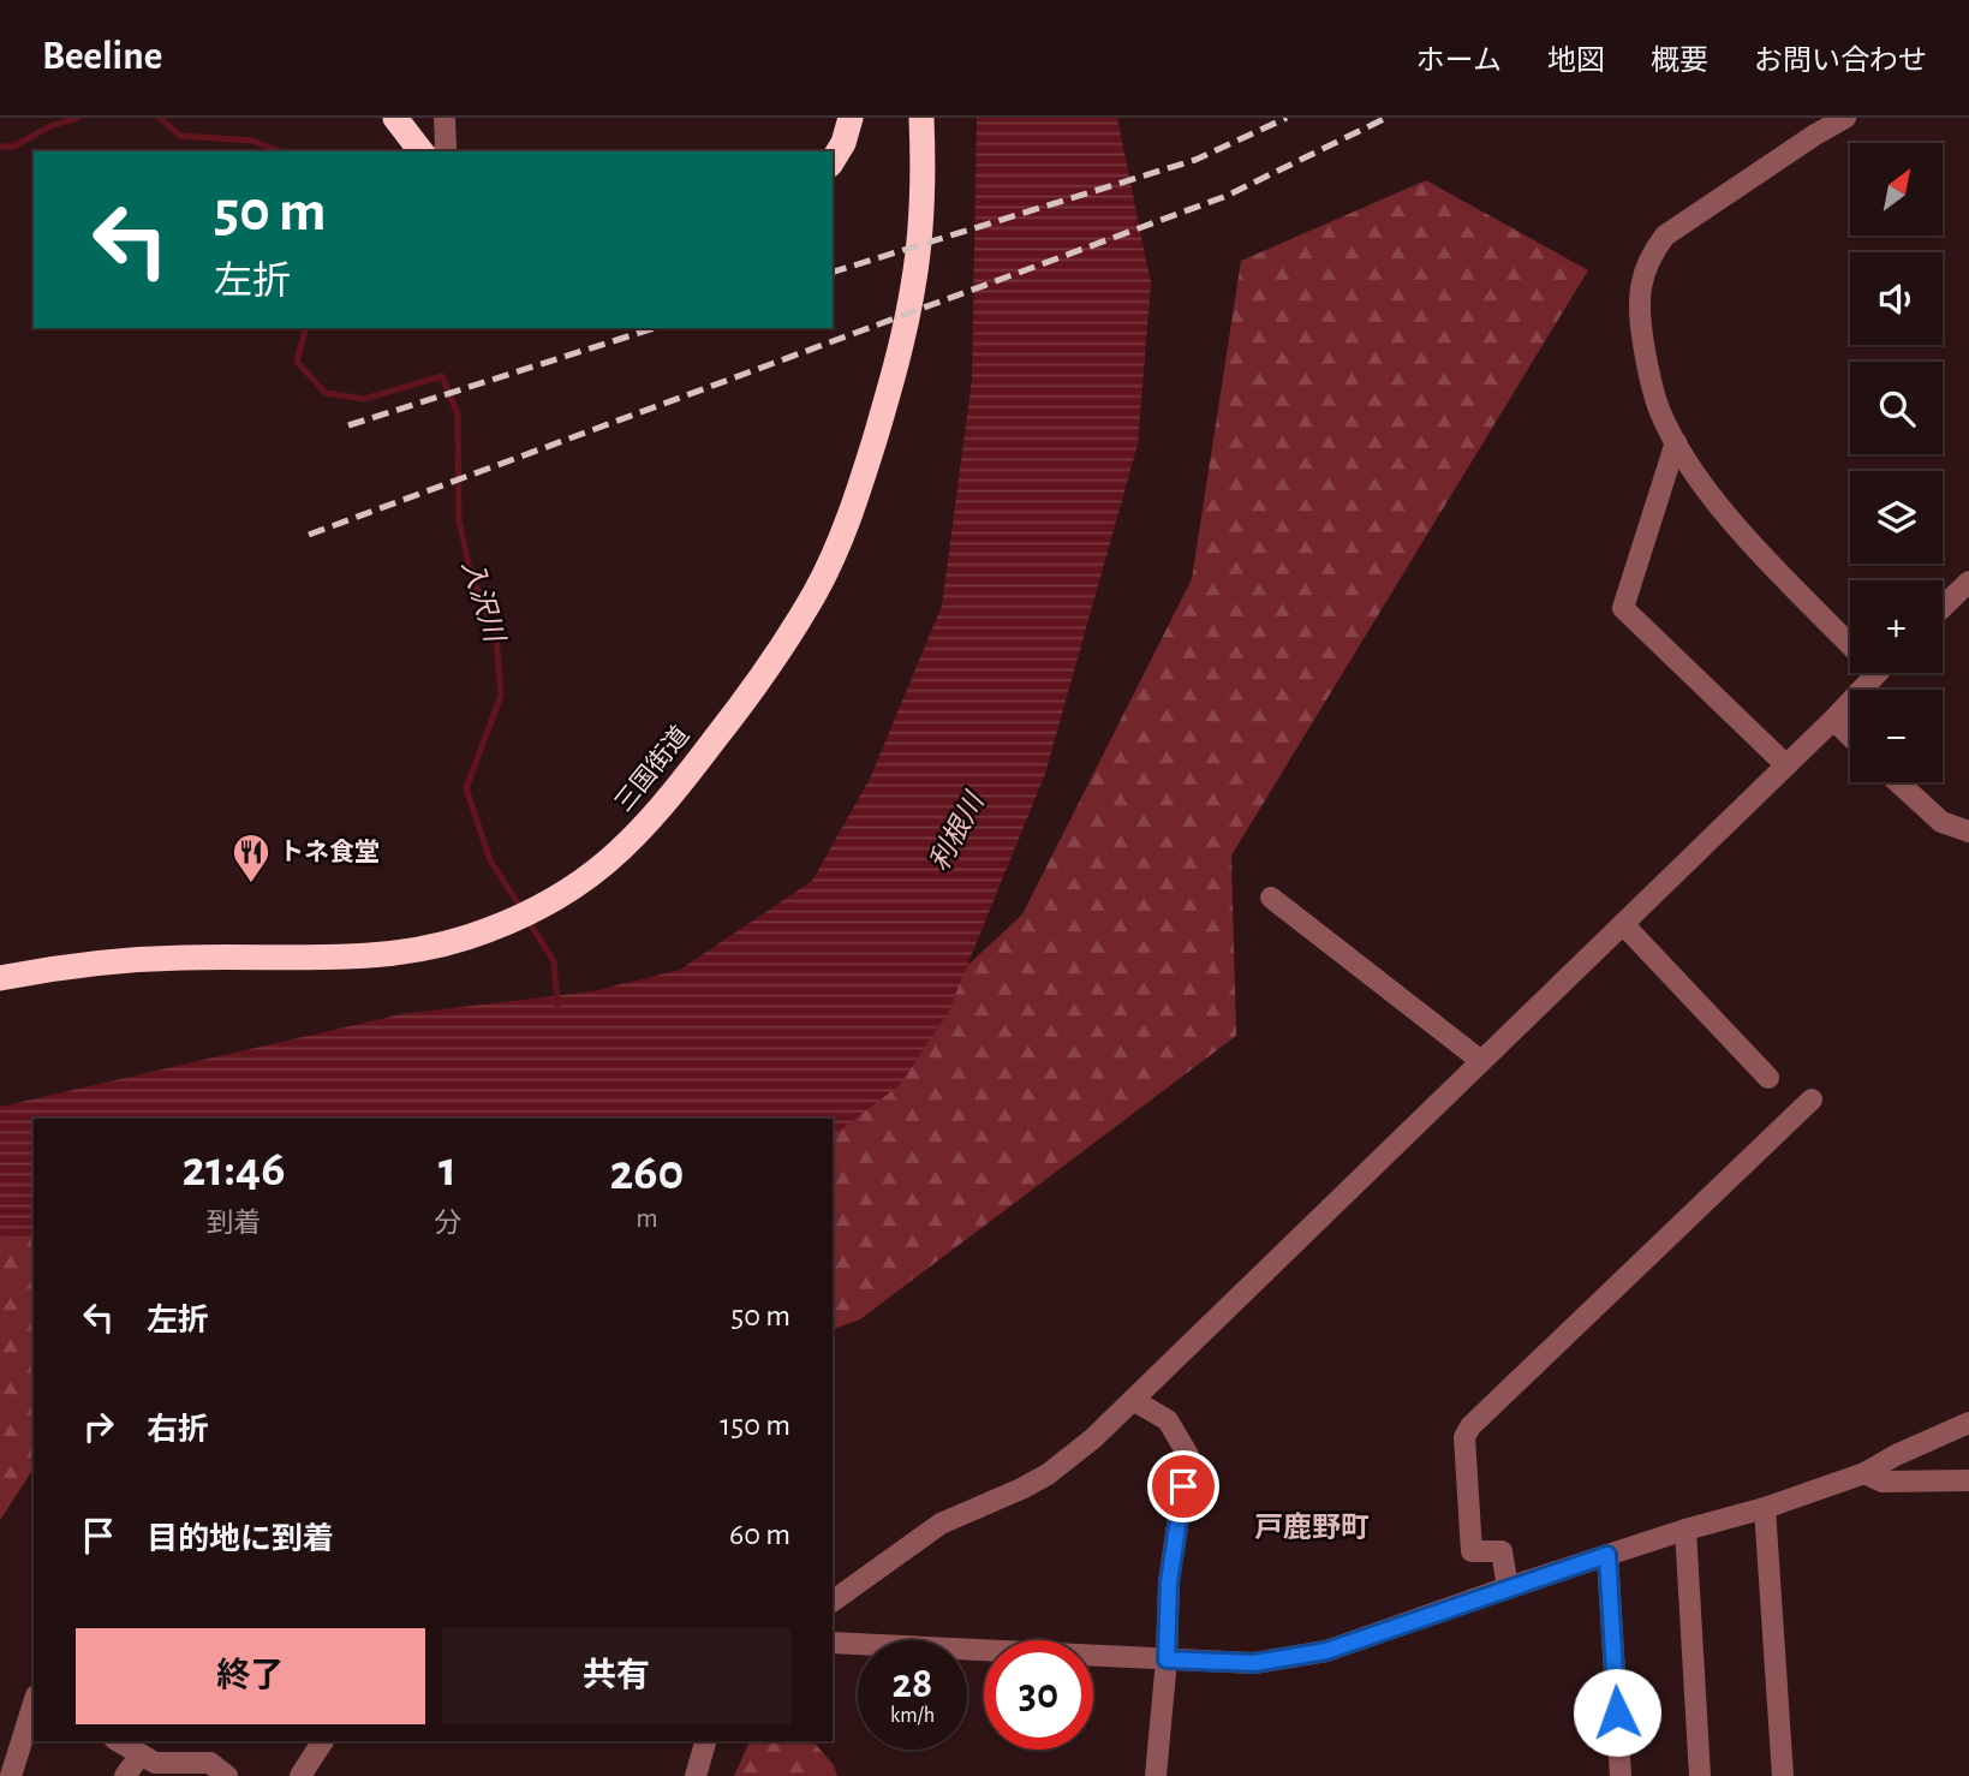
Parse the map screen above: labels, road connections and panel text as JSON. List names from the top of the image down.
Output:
{
  "streets": {
    "highway": ["三国街道"]
  },
  "districts": ["戸鹿野町"],
  "water": ["入沢川", "利根川"],
  "places": {
    "restaurant": ["トネ食堂"]
  },
  "north": "top right",
  "page": {
    "header": "Beeline",
    "nav": [
      "ホーム",
      "地図",
      "概要",
      "お問い合わせ"
    ],
    "map_buttons": ["+", "−"],
    "turn": ["50 m", "左折"],
    "eta": [
      "21:46",
      "到着",
      "1",
      "分",
      "260",
      "m"
    ],
    "list": [
      {
        "name": "左折",
        "value": "50 m"
      },
      {
        "name": "右折",
        "value": "150 m"
      },
      {
        "name": "目的地に到着",
        "value": "60 m"
      }
    ],
    "buttons": ["終了", "共有"],
    "speed": "28 km/h",
    "limit": "30"
  }
}
